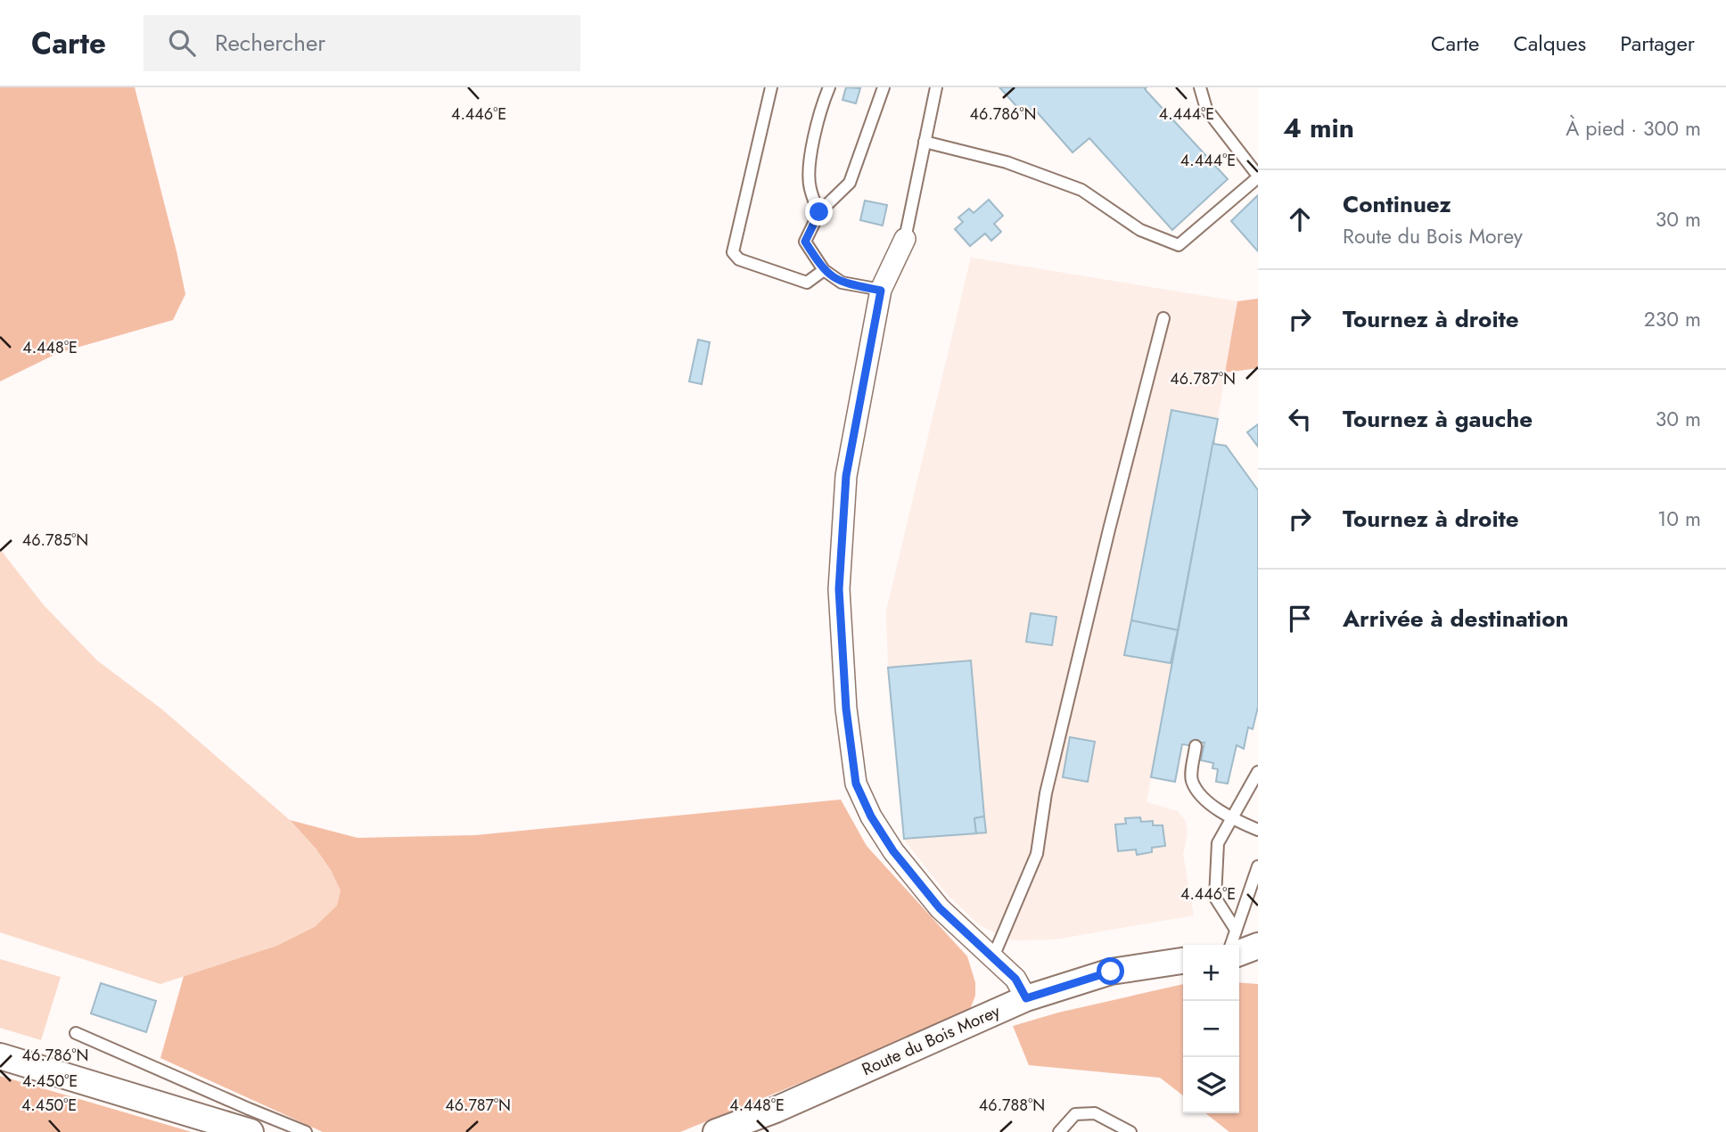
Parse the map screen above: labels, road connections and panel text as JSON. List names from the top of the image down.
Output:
{
  "streets": {
    "street": ["Route du Bois Morey"]
  },
  "page": {
    "header": "Carte",
    "search": "Rechercher",
    "nav": ["Carte", "Calques", "Partager"],
    "heading": ["4 min", "À pied · 300 m"],
    "list": [
      ["Continuez", "Route du Bois Morey", "30 m"],
      ["Tournez à droite", "230 m"],
      ["Tournez à gauche", "30 m"],
      ["Tournez à droite", "10 m"],
      "Arrivée à destination"
    ],
    "map_buttons": ["+", "−"]
  },
  "coordinates": [
    "46.786°N",
    "4.444°E",
    "4.446°E",
    "4.448°E",
    "46.787°N",
    "46.785°N",
    "4.450°E",
    "46.788°N"
  ]
}
